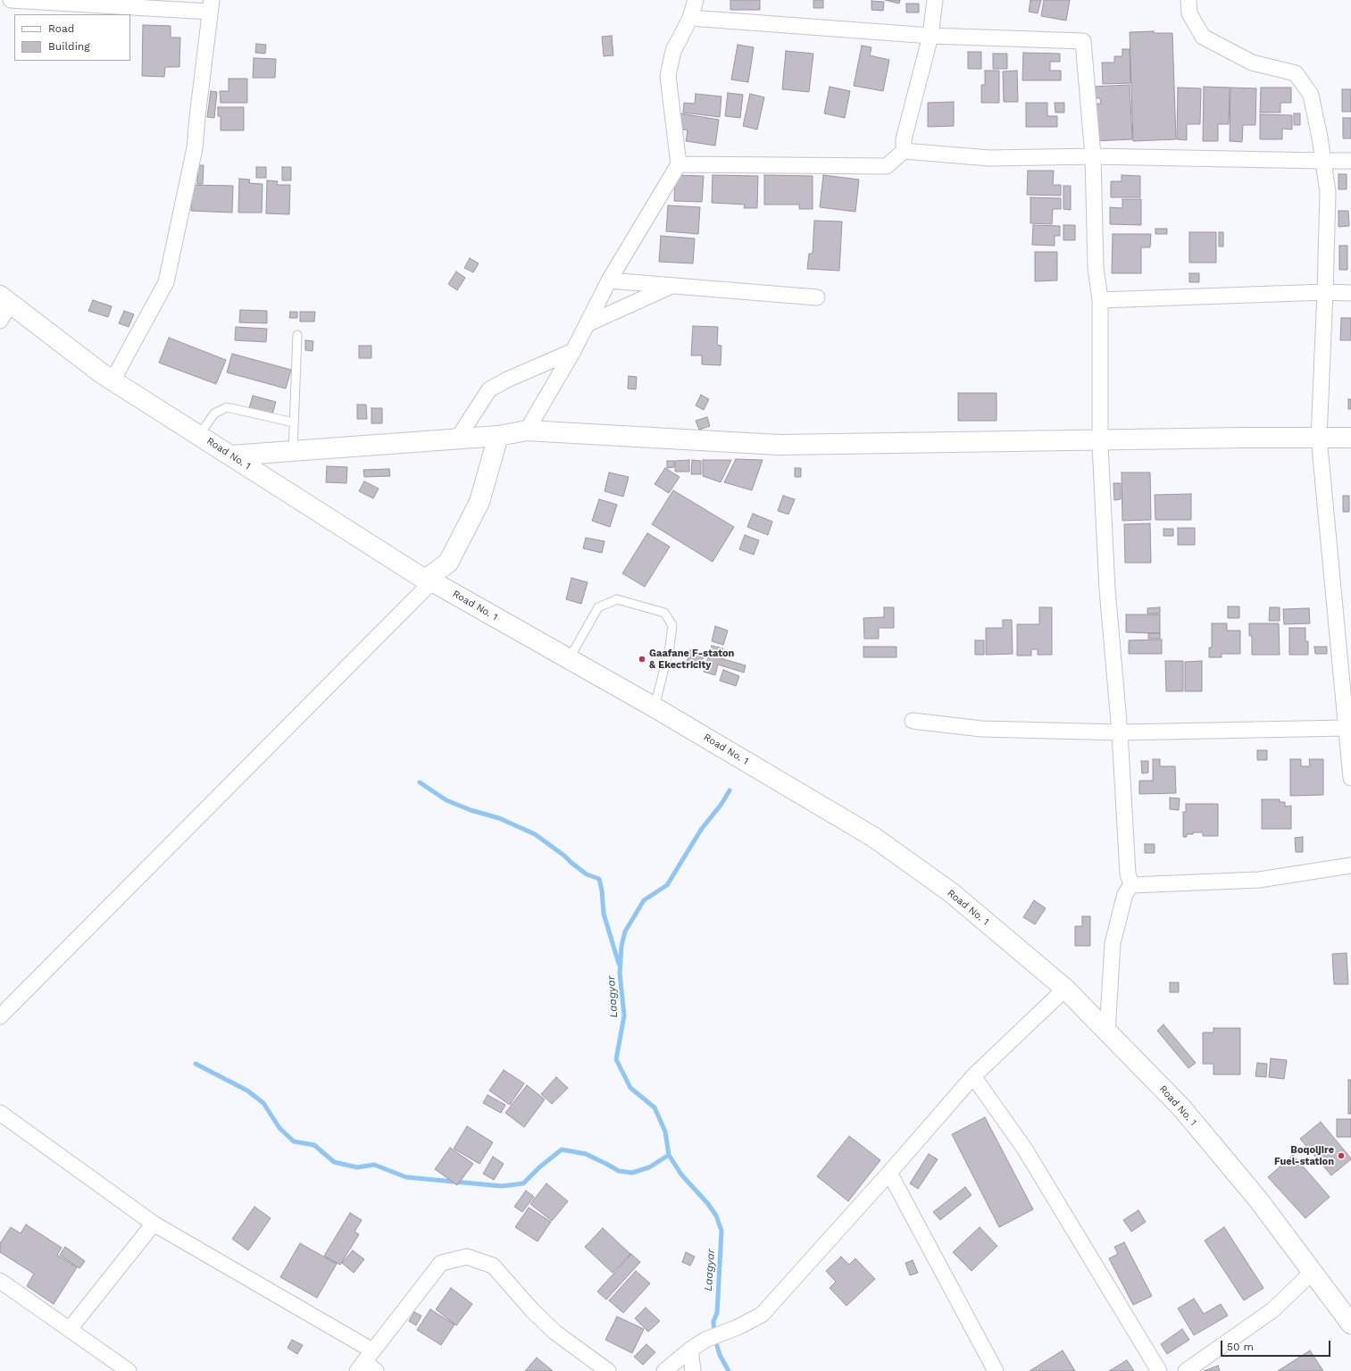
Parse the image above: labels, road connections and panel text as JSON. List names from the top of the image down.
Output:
{
  "streets": {
    "main road": ["Road No. 1"]
  },
  "water": ["Laagyar"],
  "places": ["Gaafane F-staton & Ekectricity", "Boqoljire Fuel-station"],
  "legend": ["Road", "Building"],
  "scale_bar": "50 m"
}
